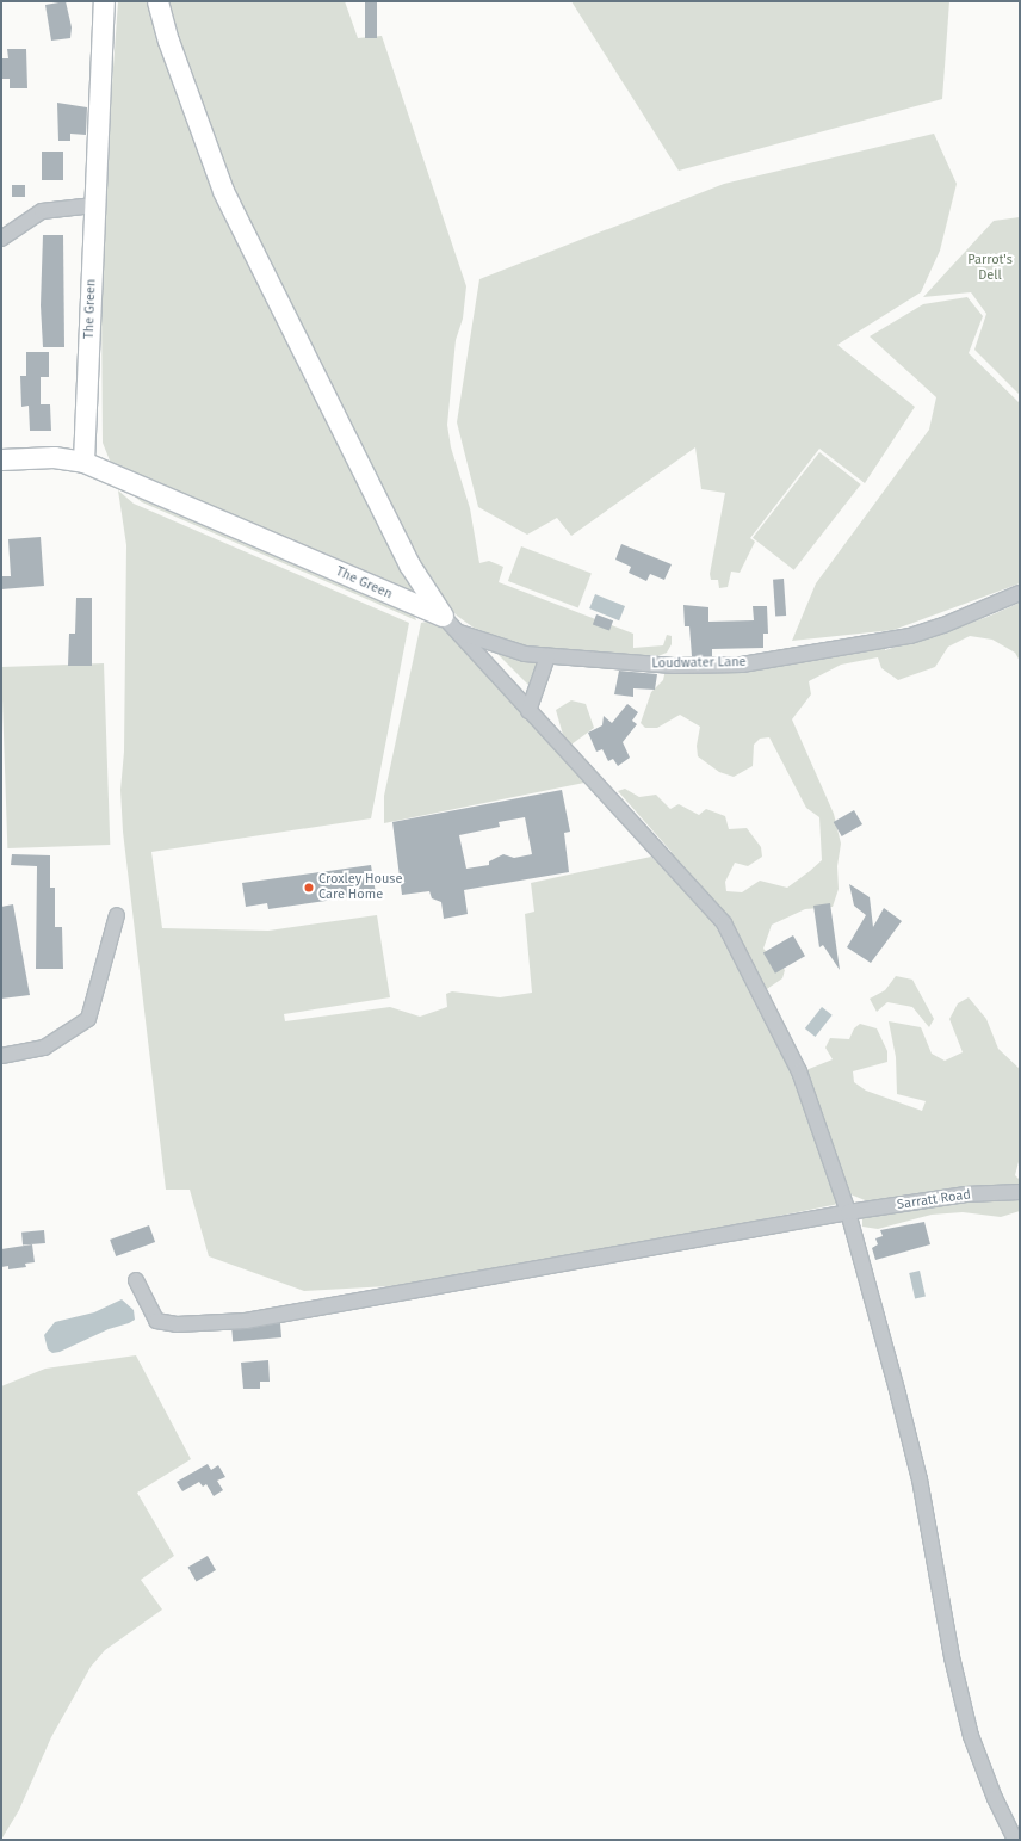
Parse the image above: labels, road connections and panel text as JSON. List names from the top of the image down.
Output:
{
  "streets": {
    "street": ["The Green", "Loudwater Lane", "Sarratt Road"]
  },
  "parks": ["Parrot's Dell"],
  "places": ["Croxley House Care Home"]
}
